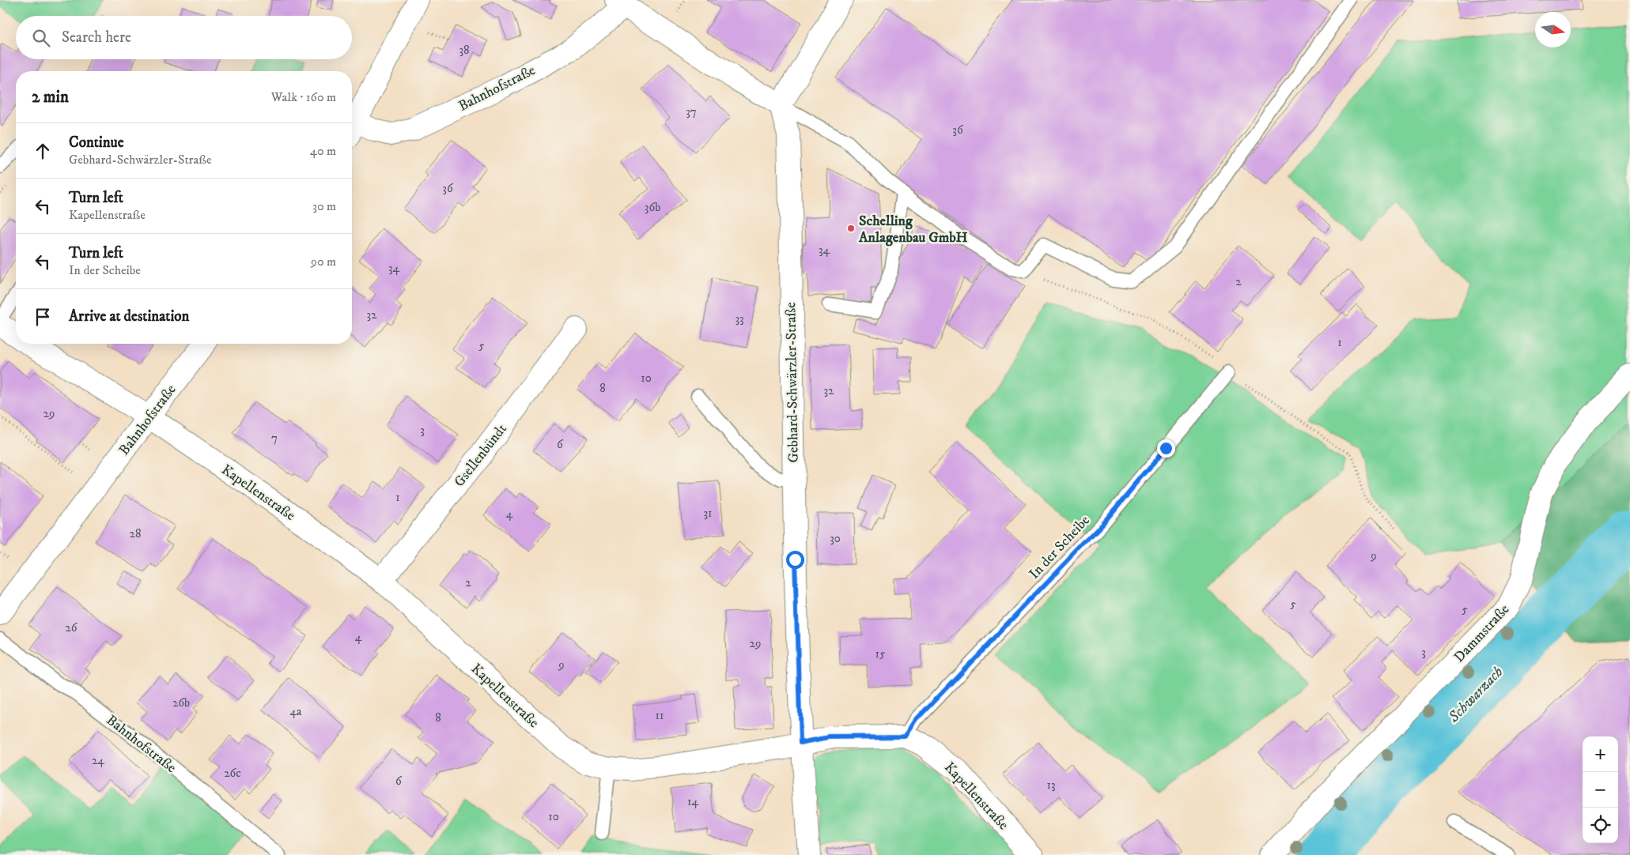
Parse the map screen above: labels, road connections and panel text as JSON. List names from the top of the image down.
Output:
{
  "streets": {
    "street": [
      "Bahnhofstraße",
      "Gebhard-Schwärzler-Straße",
      "Gsellenbündt",
      "Kapellenstraße",
      "Dammstraße"
    ],
    "lane": ["In der Scheibe"]
  },
  "crossings": [
    ["Bahnhofstraße", "Kapellenstraße"],
    ["Gebhard-Schwärzler-Straße", "Kapellenstraße"],
    ["Gsellenbündt", "Kapellenstraße"],
    ["Kapellenstraße", "In der Scheibe"]
  ],
  "water": ["Schwarzach"],
  "places": ["Schelling Anlagenbau GmbH"],
  "house_numbers": [
    "38",
    "37",
    "36",
    "36",
    "36b",
    "34",
    "34",
    "2",
    "32",
    "33",
    "1",
    "5",
    "10",
    "8",
    "32",
    "29",
    "3",
    "7",
    "6",
    "1",
    "31",
    "4",
    "28",
    "30",
    "9",
    "2",
    "5",
    "5",
    "26",
    "4",
    "29",
    "3",
    "15",
    "9",
    "26b",
    "4a",
    "11",
    "8",
    "24",
    "26c",
    "6",
    "13",
    "14",
    "10"
  ],
  "north": "right",
  "page": {
    "search": "Search here",
    "heading": ["2 min", "Walk · 160 m"],
    "list": [
      ["Continue", "Gebhard-Schwärzler-Straße", "40 m"],
      ["Turn left", "Kapellenstraße", "30 m"],
      ["Turn left", "In der Scheibe", "90 m"],
      "Arrive at destination"
    ],
    "map_buttons": ["+", "−"]
  }
}
